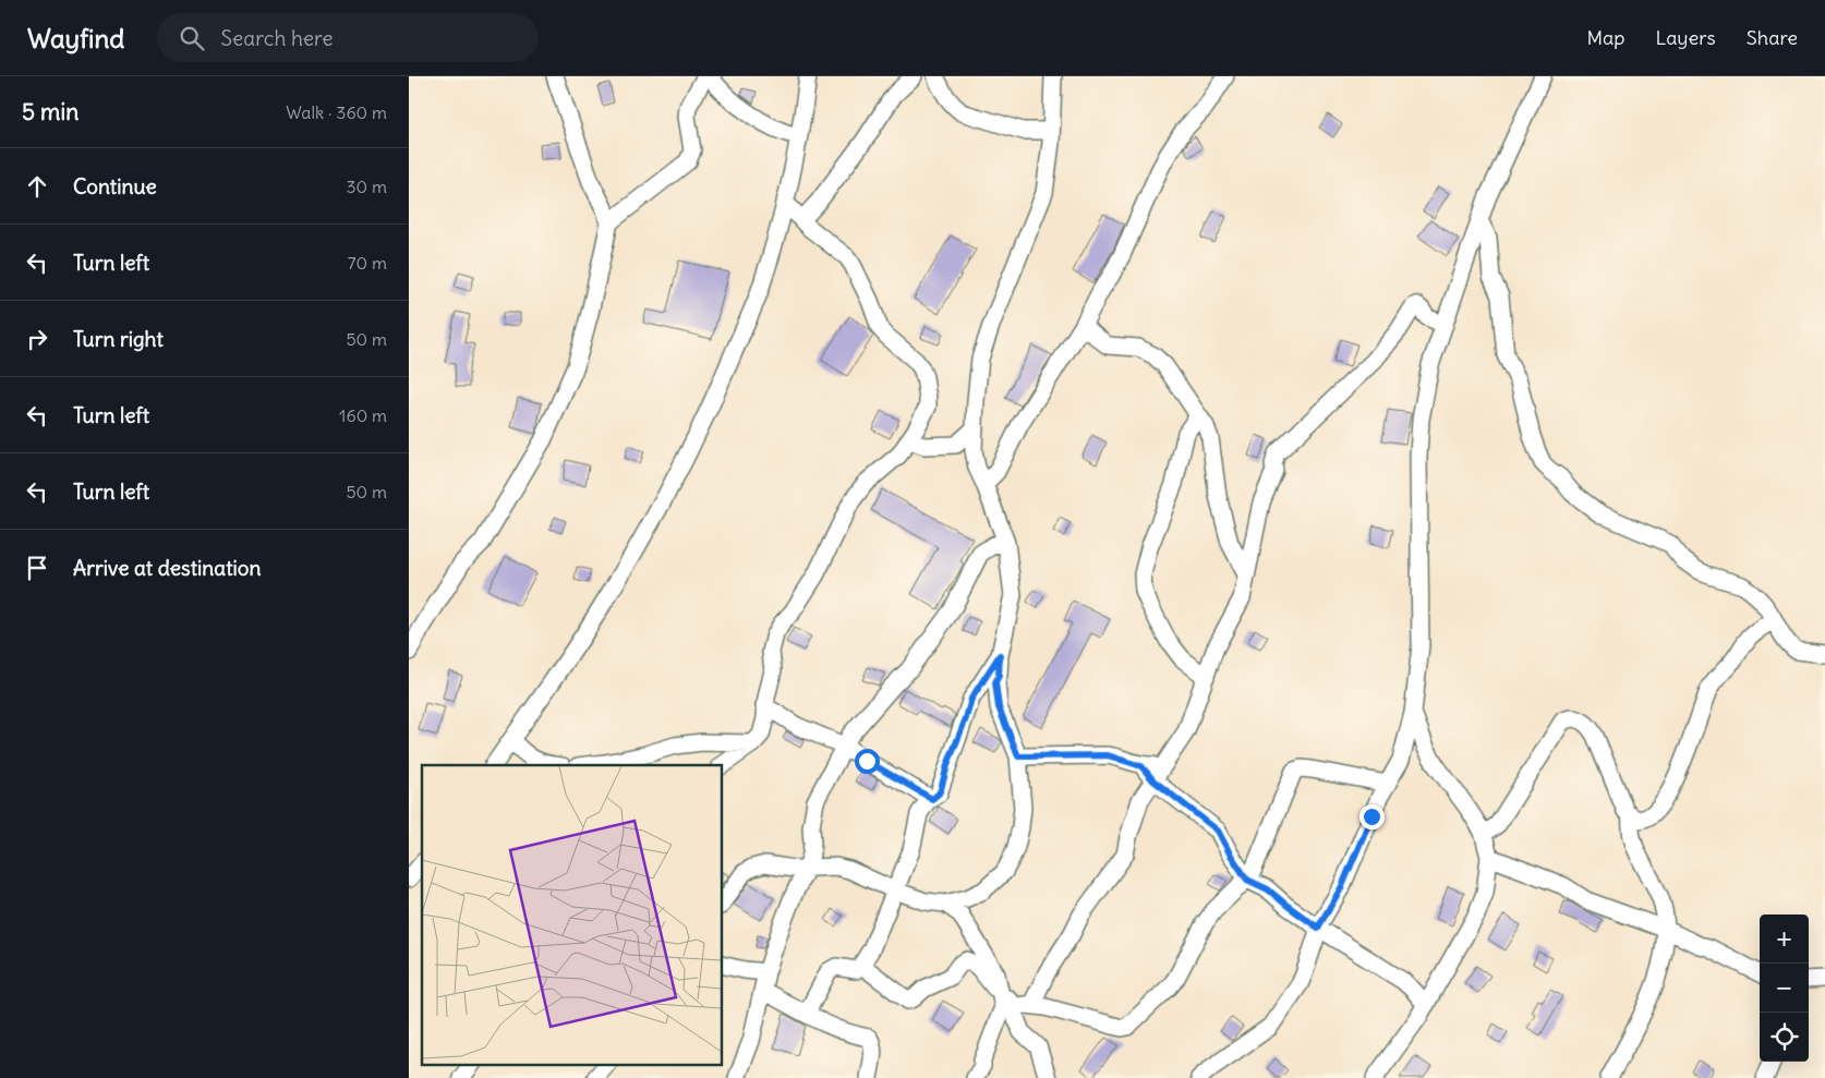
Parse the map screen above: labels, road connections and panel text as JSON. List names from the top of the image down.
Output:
{
  "page": {
    "header": "Wayfind",
    "search": "Search here",
    "nav": ["Map", "Layers", "Share"],
    "heading": ["5 min", "Walk · 360 m"],
    "list": [
      ["Continue", "30 m"],
      ["Turn left", "70 m"],
      ["Turn right", "50 m"],
      ["Turn left", "160 m"],
      ["Turn left", "50 m"],
      "Arrive at destination"
    ],
    "map_buttons": ["+", "−"]
  }
}
